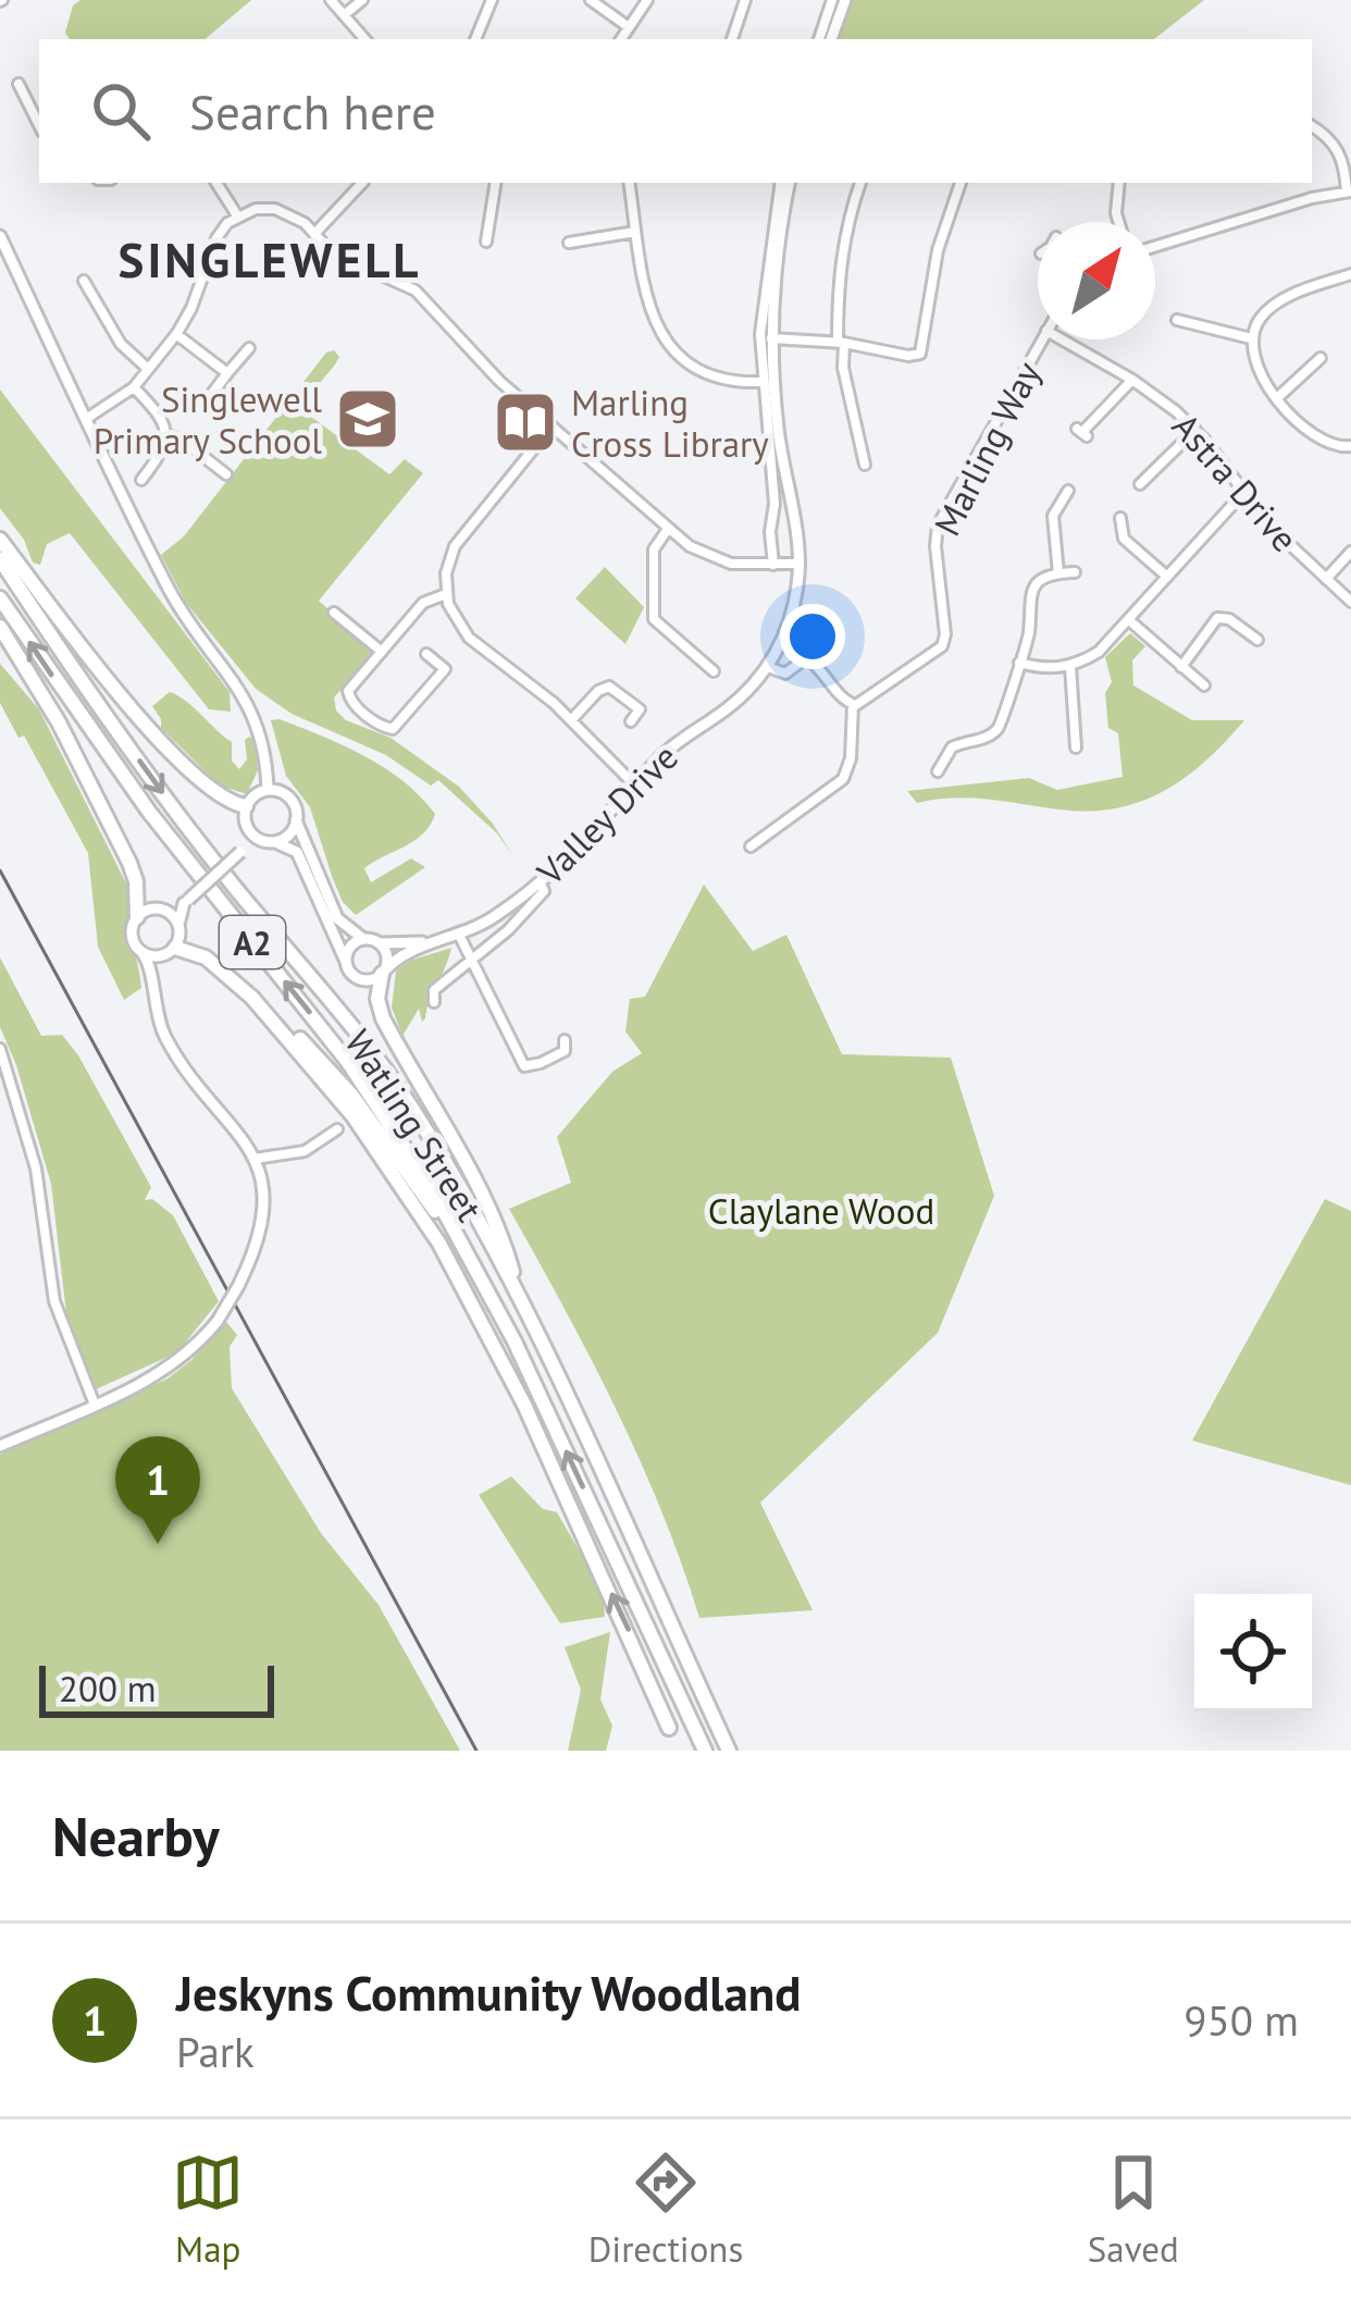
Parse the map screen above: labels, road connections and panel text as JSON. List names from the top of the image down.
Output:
{
  "streets": {
    "highway": ["A2", "Watling Street"],
    "street": ["Marling Way", "Astra Drive", "Valley Drive"]
  },
  "districts": ["SINGLEWELL"],
  "parks": ["Claylane Wood"],
  "places": {
    "school or university": ["Singlewell Primary School"],
    "library": ["Marling Cross Library"]
  },
  "scale_bar": "200 m",
  "north": "top right",
  "page": {
    "search": "Search here",
    "pins": "1",
    "scale": "200 m",
    "heading": "Nearby",
    "list": [
      {
        "mark": "1",
        "name": "Jeskyns Community Woodland",
        "note": "Park",
        "value": "950 m"
      }
    ],
    "nav": ["Map", "Directions", "Saved"]
  }
}
